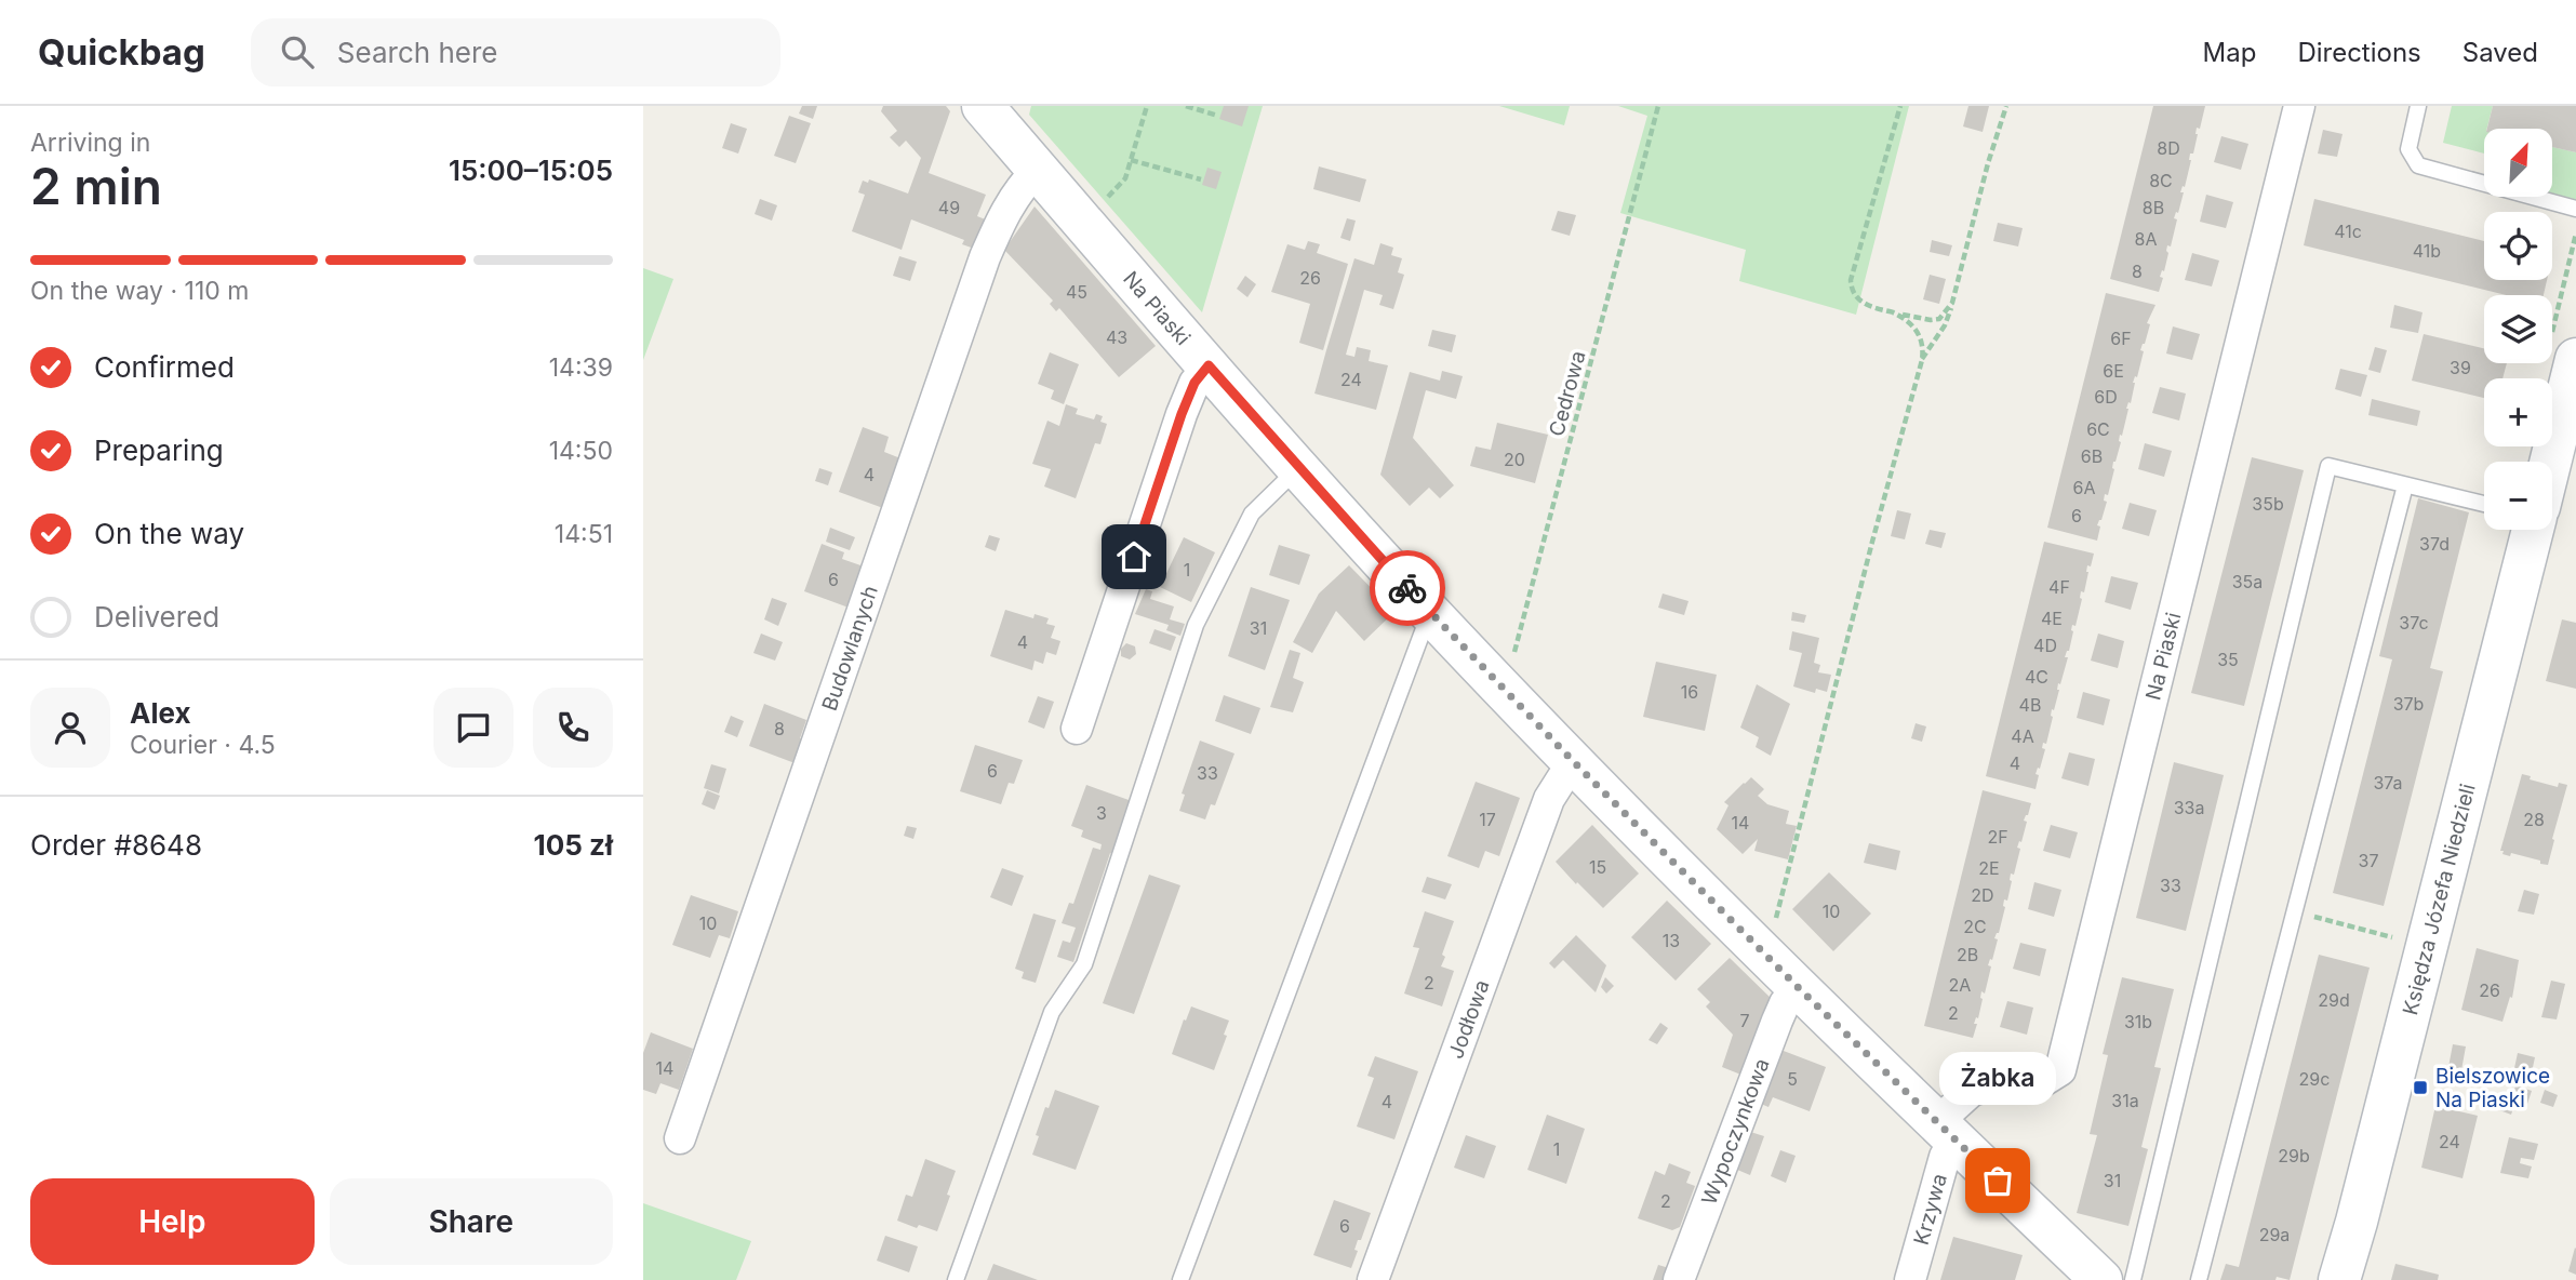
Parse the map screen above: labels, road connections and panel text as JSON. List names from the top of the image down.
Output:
{
  "streets": {
    "street": [
      "Na Piaski",
      "Budowlanych",
      "Księdza Józefa Niedzieli",
      "Jodłowa",
      "Wypoczynkowa",
      "Krzywa"
    ],
    "path": ["Cedrowa"]
  },
  "crossings": [
    ["Na Piaski", "Cedrowa"],
    ["Na Piaski", "Budowlanych"],
    ["Na Piaski", "Jodłowa"],
    ["Na Piaski", "Wypoczynkowa"],
    ["Na Piaski", "Krzywa"]
  ],
  "places": {
    "transit": ["Bielszowice Na Piaski"],
    "other": ["Żabka"]
  },
  "house_numbers": [
    "8D",
    "8C",
    "49",
    "8B",
    "41c",
    "8A",
    "41b",
    "8",
    "26",
    "45",
    "43",
    "6F",
    "39",
    "6E",
    "24",
    "6D",
    "6C",
    "6B",
    "20",
    "4",
    "6A",
    "35b",
    "6",
    "37d",
    "1",
    "6",
    "35a",
    "4F",
    "4E",
    "37c",
    "31",
    "4",
    "4D",
    "35",
    "4C",
    "16",
    "37b",
    "4B",
    "8",
    "4A",
    "4",
    "6",
    "33",
    "37a",
    "33a",
    "3",
    "17",
    "28",
    "14",
    "2F",
    "37",
    "15",
    "2E",
    "33",
    "2D",
    "10",
    "10",
    "2C",
    "13",
    "2B",
    "2",
    "2A",
    "26",
    "29d",
    "2",
    "7",
    "31b",
    "14",
    "5",
    "29c",
    "31a",
    "4",
    "24",
    "1",
    "29b",
    "31",
    "2",
    "6",
    "29a"
  ],
  "north": "top right",
  "page": {
    "header": "Quickbag",
    "search": "Search here",
    "nav": ["Map", "Directions", "Saved"],
    "heading": ["2 min", "Arriving in", "15:00–15:05"],
    "panel": [
      "Alex",
      "Courier · 4.5",
      "Order #8648",
      "105 zł"
    ],
    "map_buttons": ["+", "−"],
    "bar": "On the way · 110 m",
    "list": [
      ["Confirmed", "14:39"],
      ["Preparing", "14:50"],
      ["On the way", "14:51"],
      "Delivered"
    ],
    "bubble": "Żabka",
    "buttons": ["Help", "Share"]
  }
}
